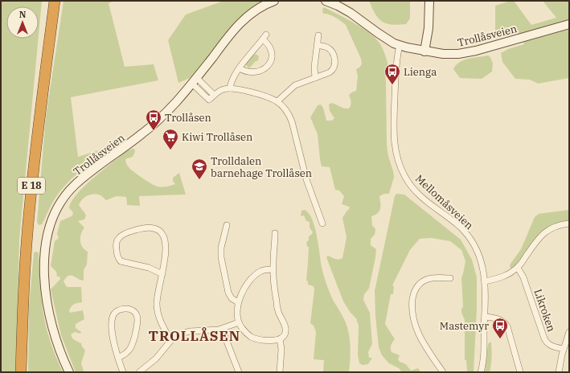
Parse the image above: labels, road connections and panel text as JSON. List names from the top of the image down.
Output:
{
  "streets": {
    "highway": ["E 18"],
    "street": ["Trollåsveien", "Mellomåsveien", "Likroken"]
  },
  "crossings": [
    ["Trollåsveien", "Mellomåsveien"]
  ],
  "districts": ["TROLLÅSEN"],
  "places": {
    "bus stop": ["Lienga", "Trollåsen", "Mastemyr"],
    "supermarket": ["Kiwi Trollåsen"],
    "school or university": ["Trolldalen barnehage Trollåsen"]
  },
  "north": "top"
}
